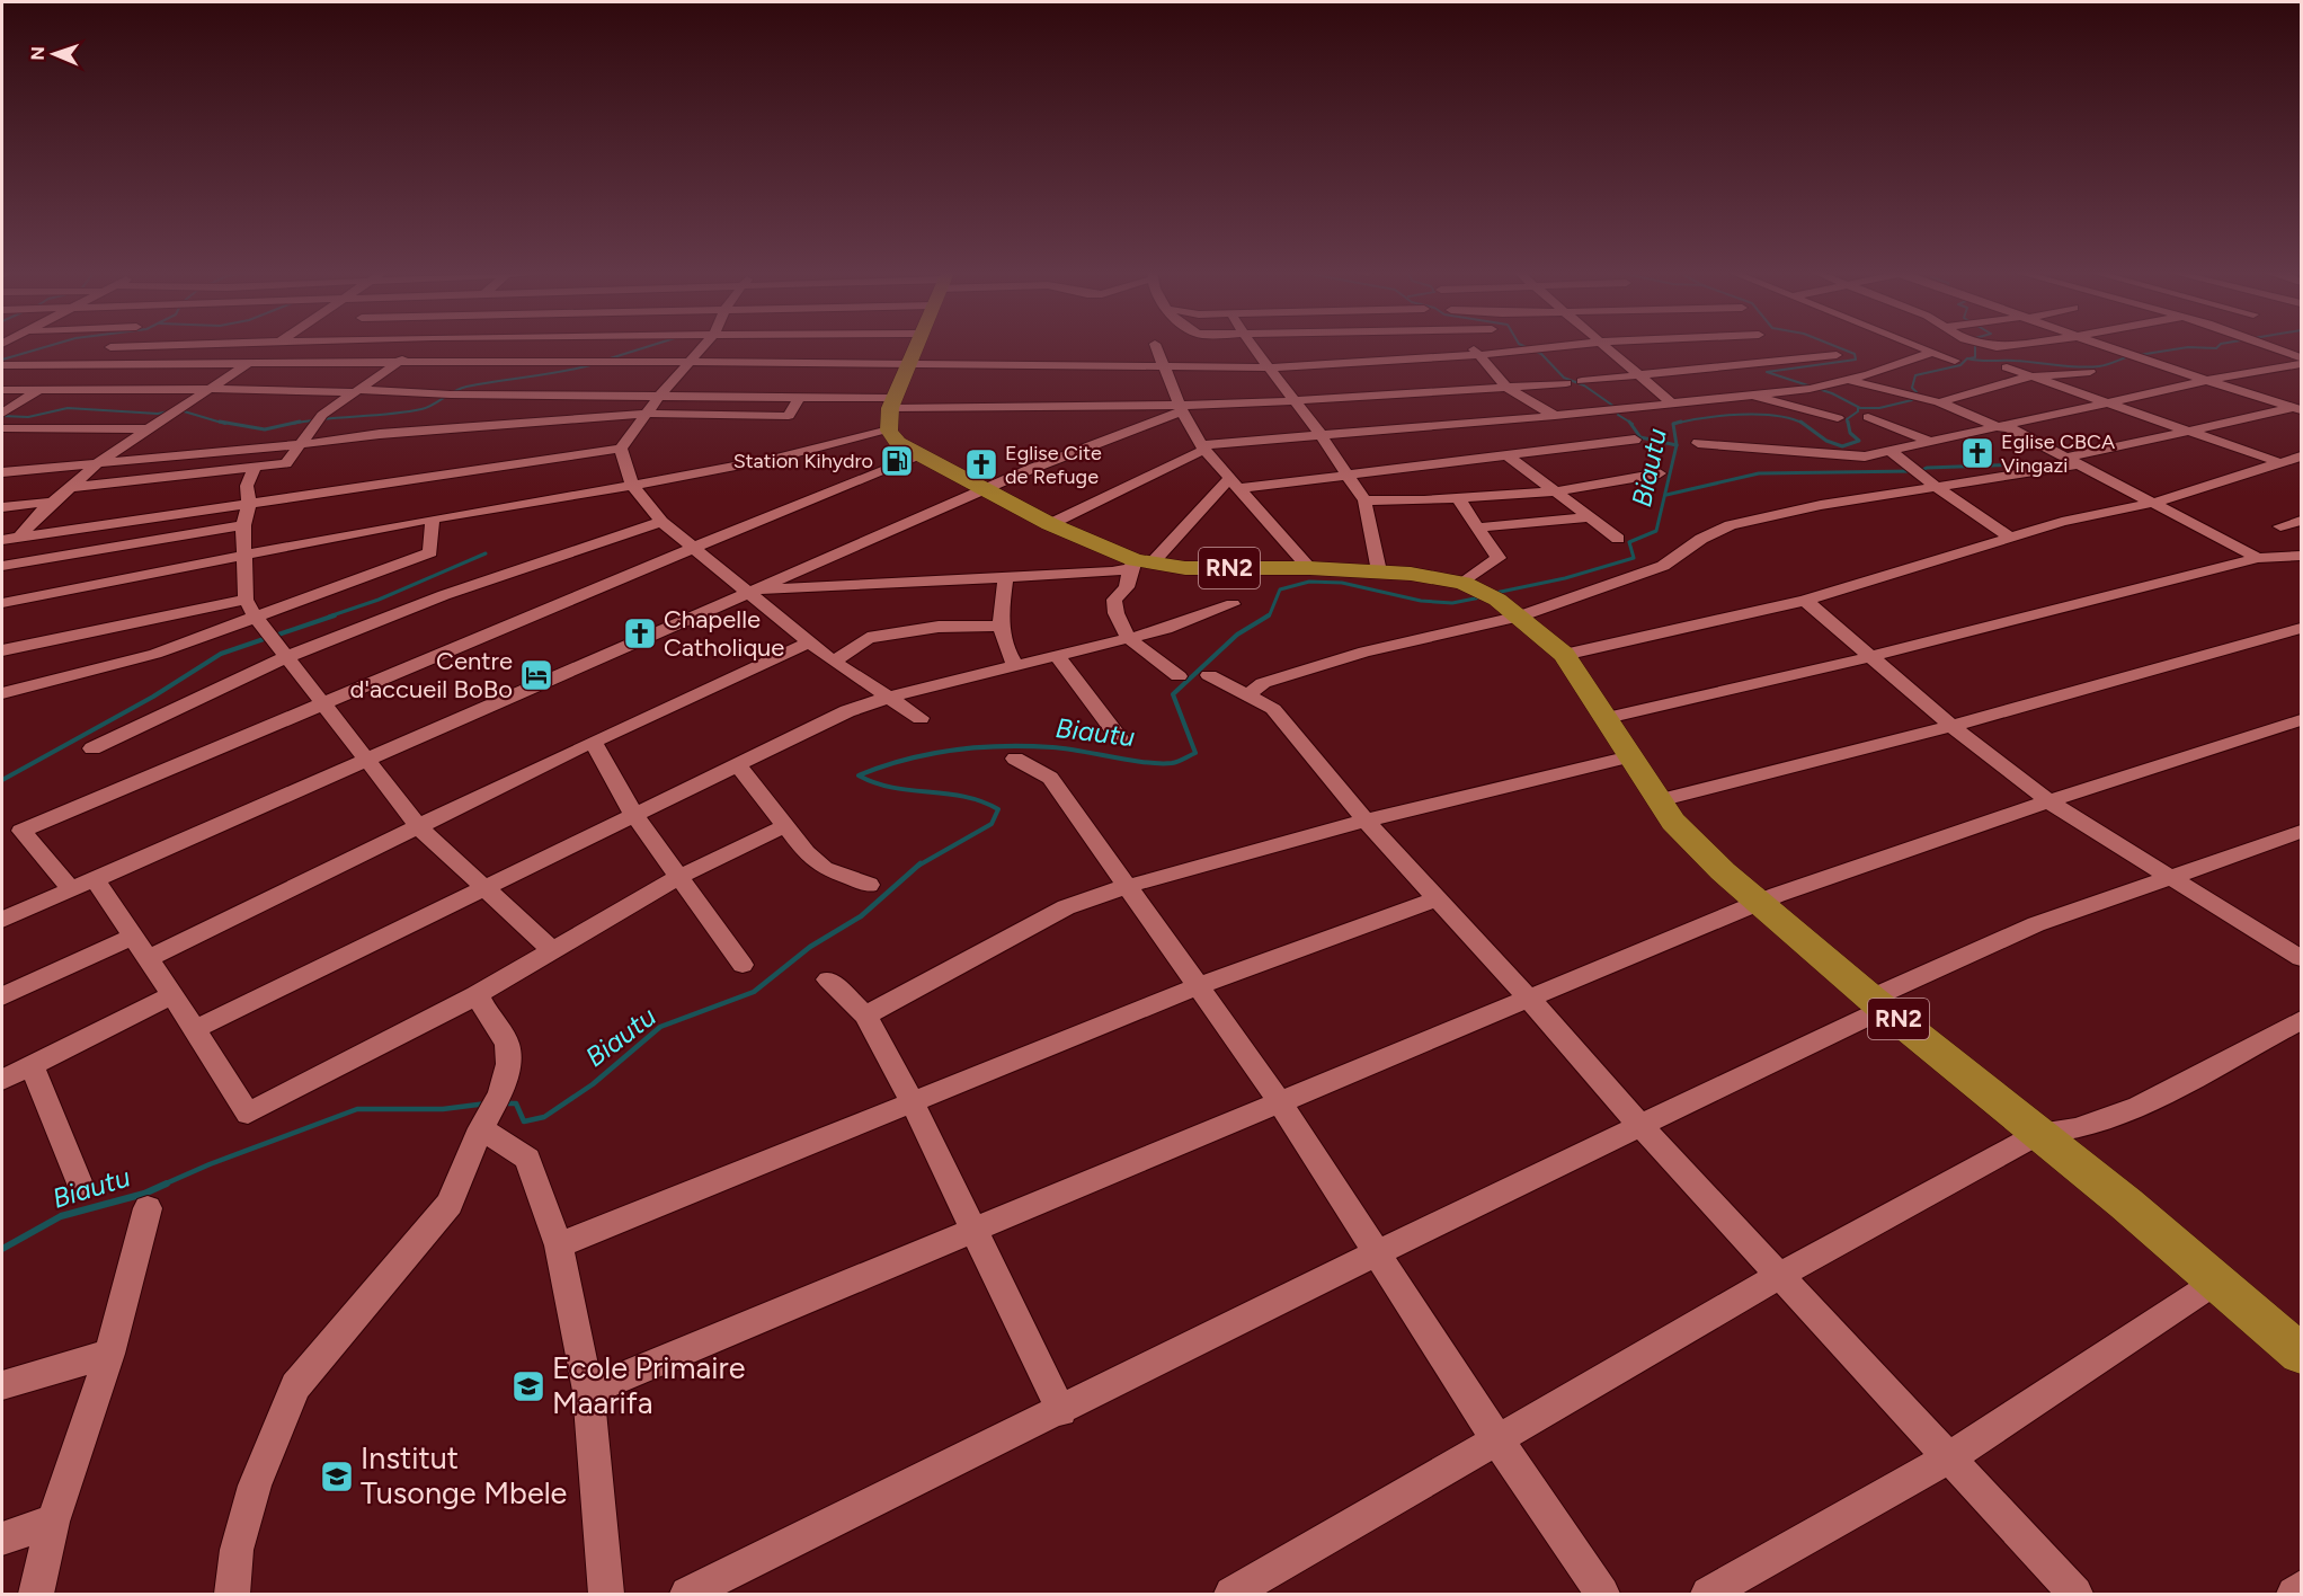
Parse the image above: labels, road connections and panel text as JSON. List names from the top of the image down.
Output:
{
  "streets": {
    "highway": ["RN2"]
  },
  "water": ["Biautu"],
  "places": {
    "church": ["Eglise CBCA Vingazi", "Eglise Cite de Refuge", "Chapelle Catholique"],
    "fuel station": ["Station Kihydro"],
    "hotel": ["Centre d'accueil BoBo"],
    "school or university": ["Ecole Primaire Maarifa", "Institut Tusonge Mbele"]
  },
  "north": "left"
}
